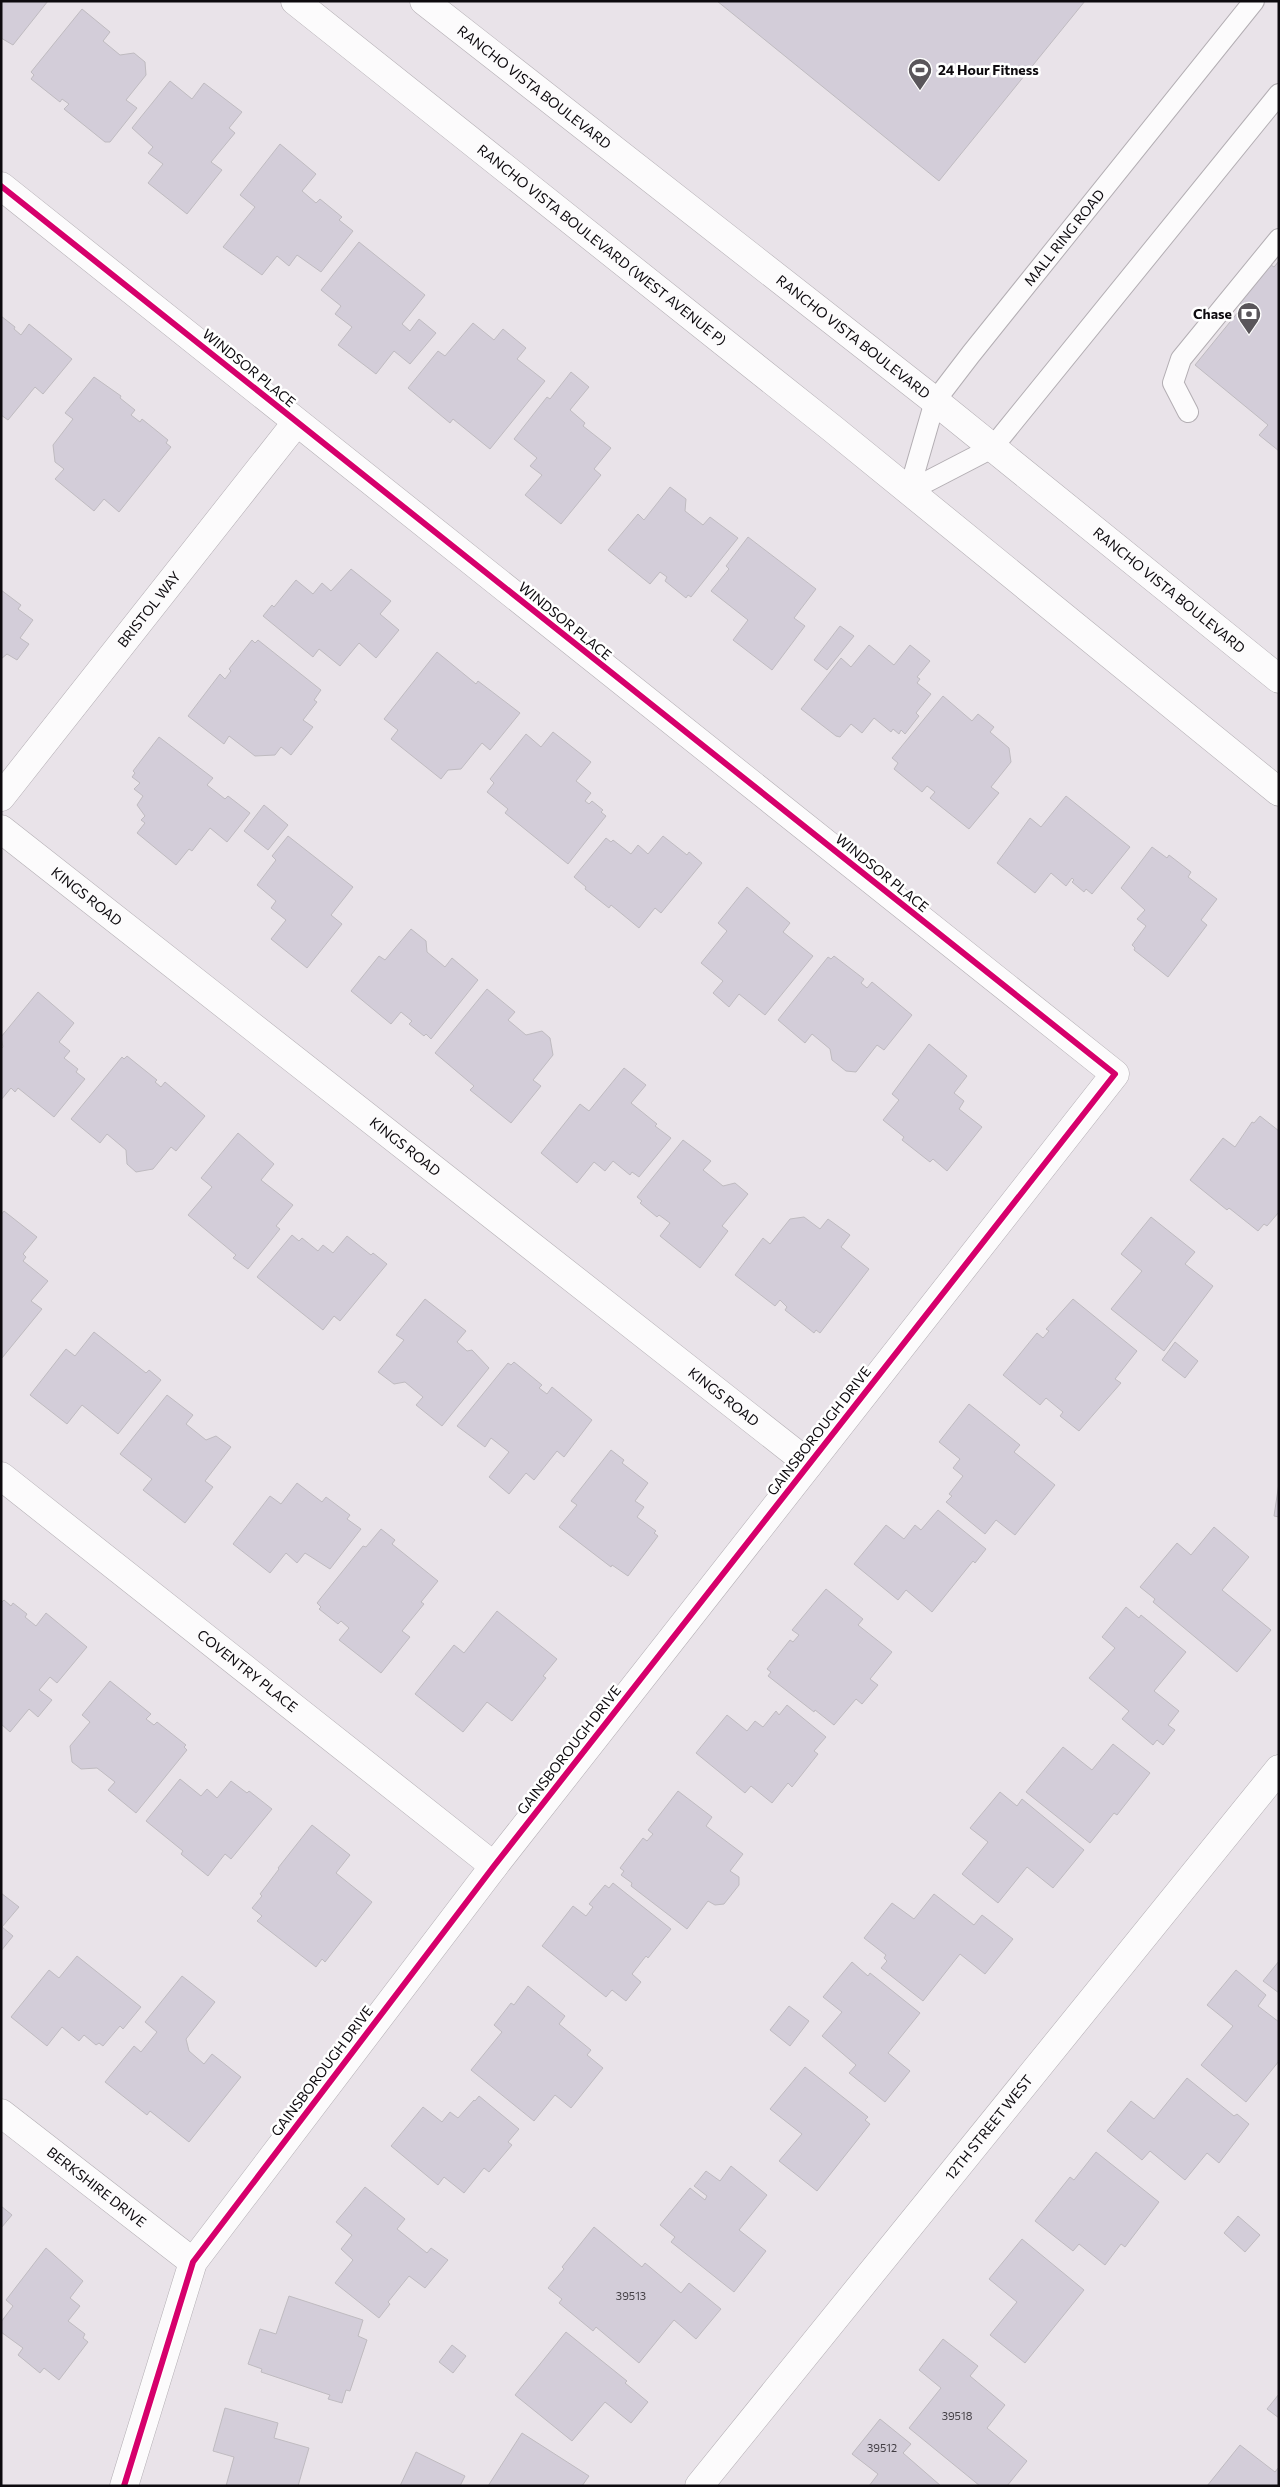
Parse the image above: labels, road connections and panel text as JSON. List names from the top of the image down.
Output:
{
  "streets": {
    "street": [
      "RANCHO VISTA BOULEVARD",
      "RANCHO VISTA BOULEVARD (WEST AVENUE P)",
      "WINDSOR PLACE",
      "BRISTOL WAY",
      "KINGS ROAD",
      "GAINSBOROUGH DRIVE",
      "COVENTRY PLACE",
      "12TH STREET WEST",
      "BERKSHIRE DRIVE"
    ],
    "lane": ["MALL RING ROAD"]
  },
  "crossings": [
    ["RANCHO VISTA BOULEVARD", "MALL RING ROAD"],
    ["MALL RING ROAD", "RANCHO VISTA BOULEVARD (WEST AVENUE P)"],
    ["WINDSOR PLACE", "BRISTOL WAY"],
    ["WINDSOR PLACE", "GAINSBOROUGH DRIVE"],
    ["KINGS ROAD", "GAINSBOROUGH DRIVE"],
    ["GAINSBOROUGH DRIVE", "COVENTRY PLACE"],
    ["GAINSBOROUGH DRIVE", "BERKSHIRE DRIVE"]
  ],
  "places": {
    "sports": ["24 Hour Fitness"],
    "bank": ["Chase"]
  },
  "house_numbers": ["39513", "39518", "39512"]
}
